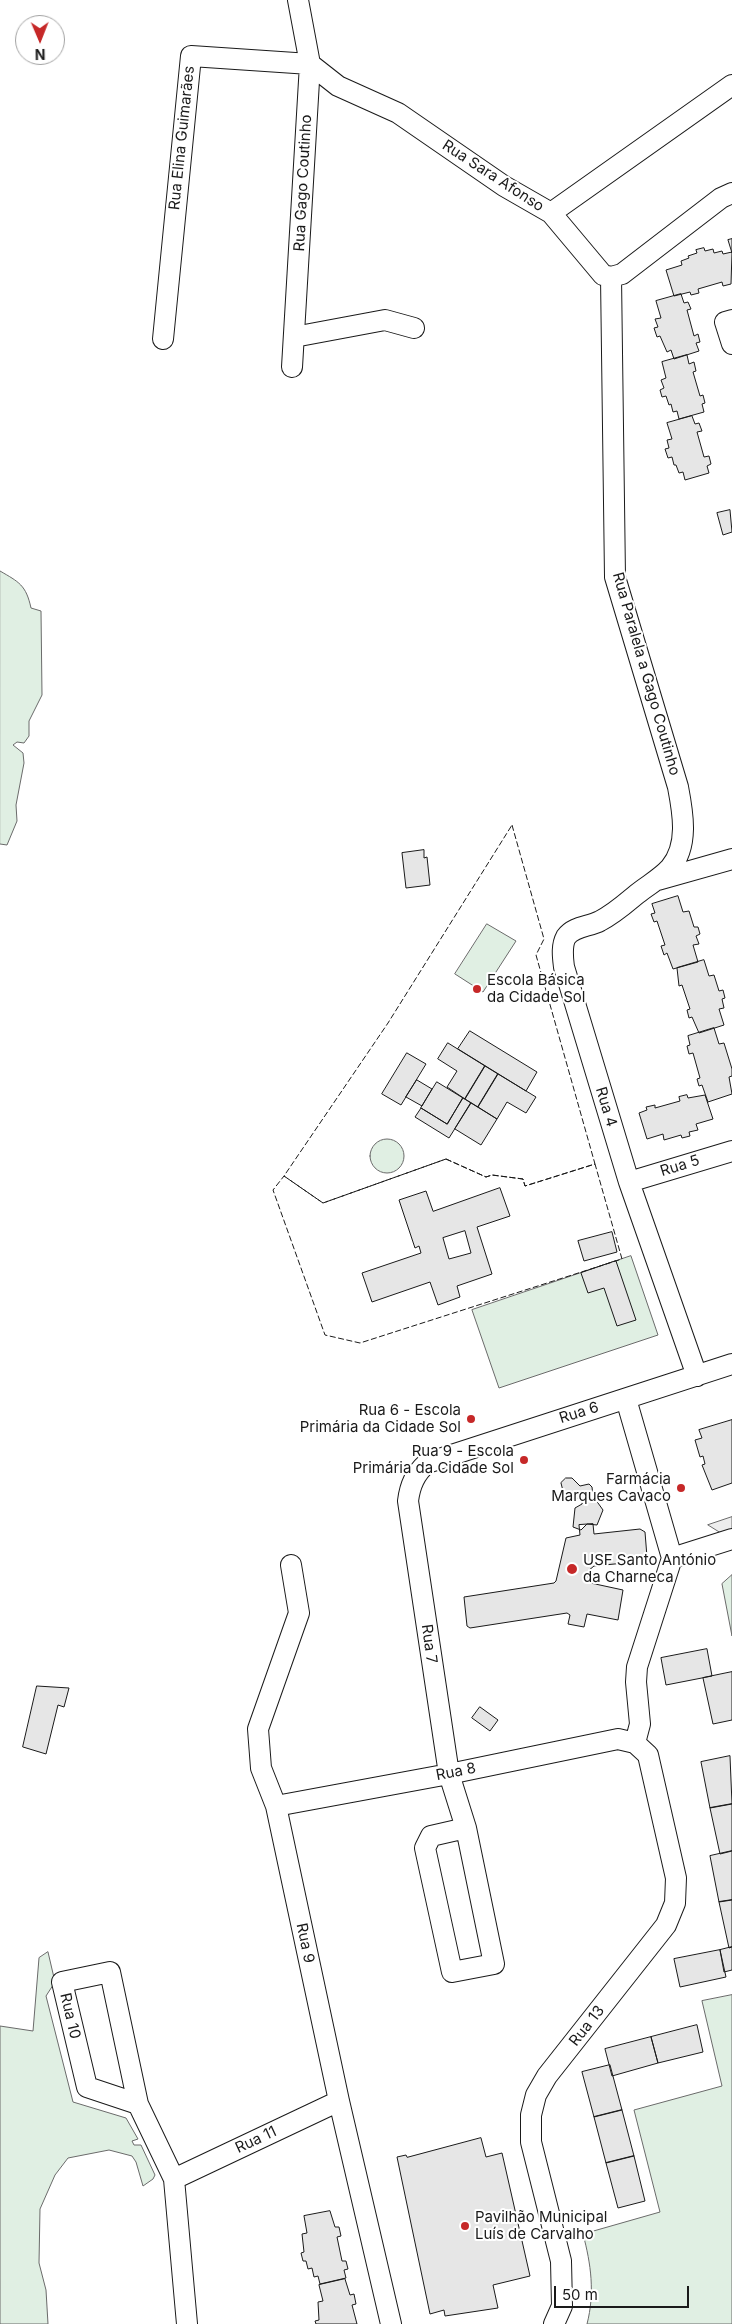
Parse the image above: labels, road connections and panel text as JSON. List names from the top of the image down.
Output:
{
  "streets": {
    "street": [
      "Rua Elina Guimarães",
      "Rua Sara Afonso",
      "Rua Gago Coutinho",
      "Rua Paralela a Gago Coutinho",
      "Rua 4",
      "Rua 5",
      "Rua 6",
      "Rua 7",
      "Rua 8",
      "Rua 9",
      "Rua 10",
      "Rua 13",
      "Rua 11"
    ]
  },
  "crossings": [
    ["Rua Elina Guimarães", "Rua Sara Afonso"],
    ["Rua Elina Guimarães", "Rua Gago Coutinho"],
    ["Rua Sara Afonso", "Rua Gago Coutinho"],
    ["Rua Sara Afonso", "Rua Paralela a Gago Coutinho"],
    ["Rua Paralela a Gago Coutinho", "Rua 4"],
    ["Rua 4", "Rua 5"],
    ["Rua 4", "Rua 6"],
    ["Rua 6", "Rua 7"],
    ["Rua 7", "Rua 8"],
    ["Rua 8", "Rua 9"],
    ["Rua 8", "Rua 13"],
    ["Rua 9", "Rua 11"],
    ["Rua 10", "Rua 11"]
  ],
  "places": [
    "Escola Básica da Cidade Sol",
    "Rua 6 - Escola Primária da Cidade Sol",
    "Rua 9 - Escola Primária da Cidade Sol",
    "Farmácia Marques Cavaco",
    "USF Santo António da Charneca",
    "Pavilhão Municipal Luís de Carvalho"
  ],
  "scale_bar": "50 m",
  "north": "bottom"
}
